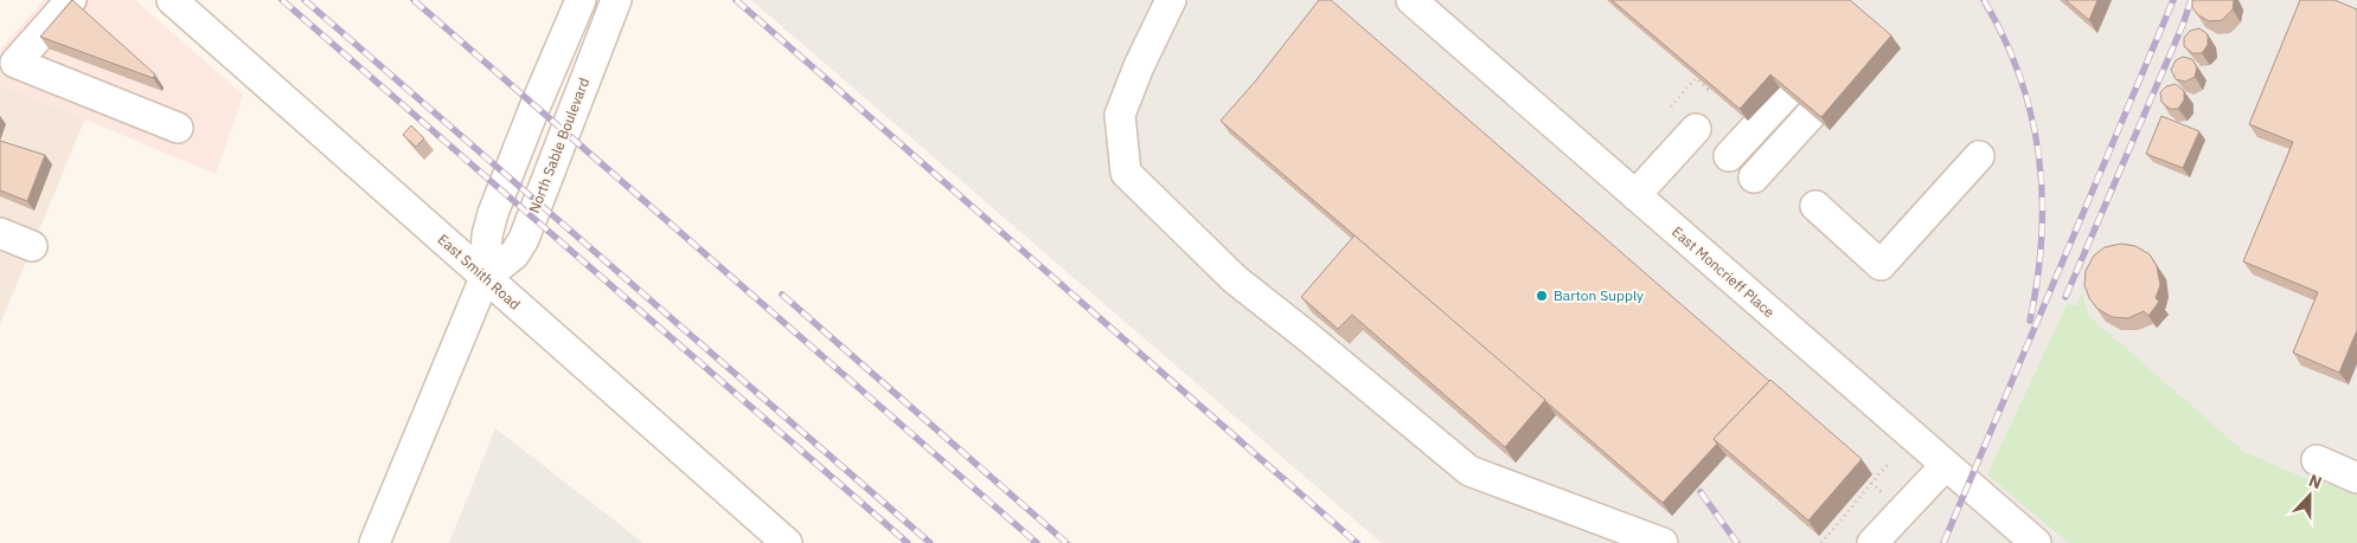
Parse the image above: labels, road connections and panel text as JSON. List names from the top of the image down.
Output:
{
  "streets": {
    "street": ["North Sable Boulevard", "East Smith Road", "East Moncrieff Place"]
  },
  "crossings": [
    ["North Sable Boulevard", "East Smith Road"]
  ],
  "places": ["Barton Supply"],
  "north": "top"
}
